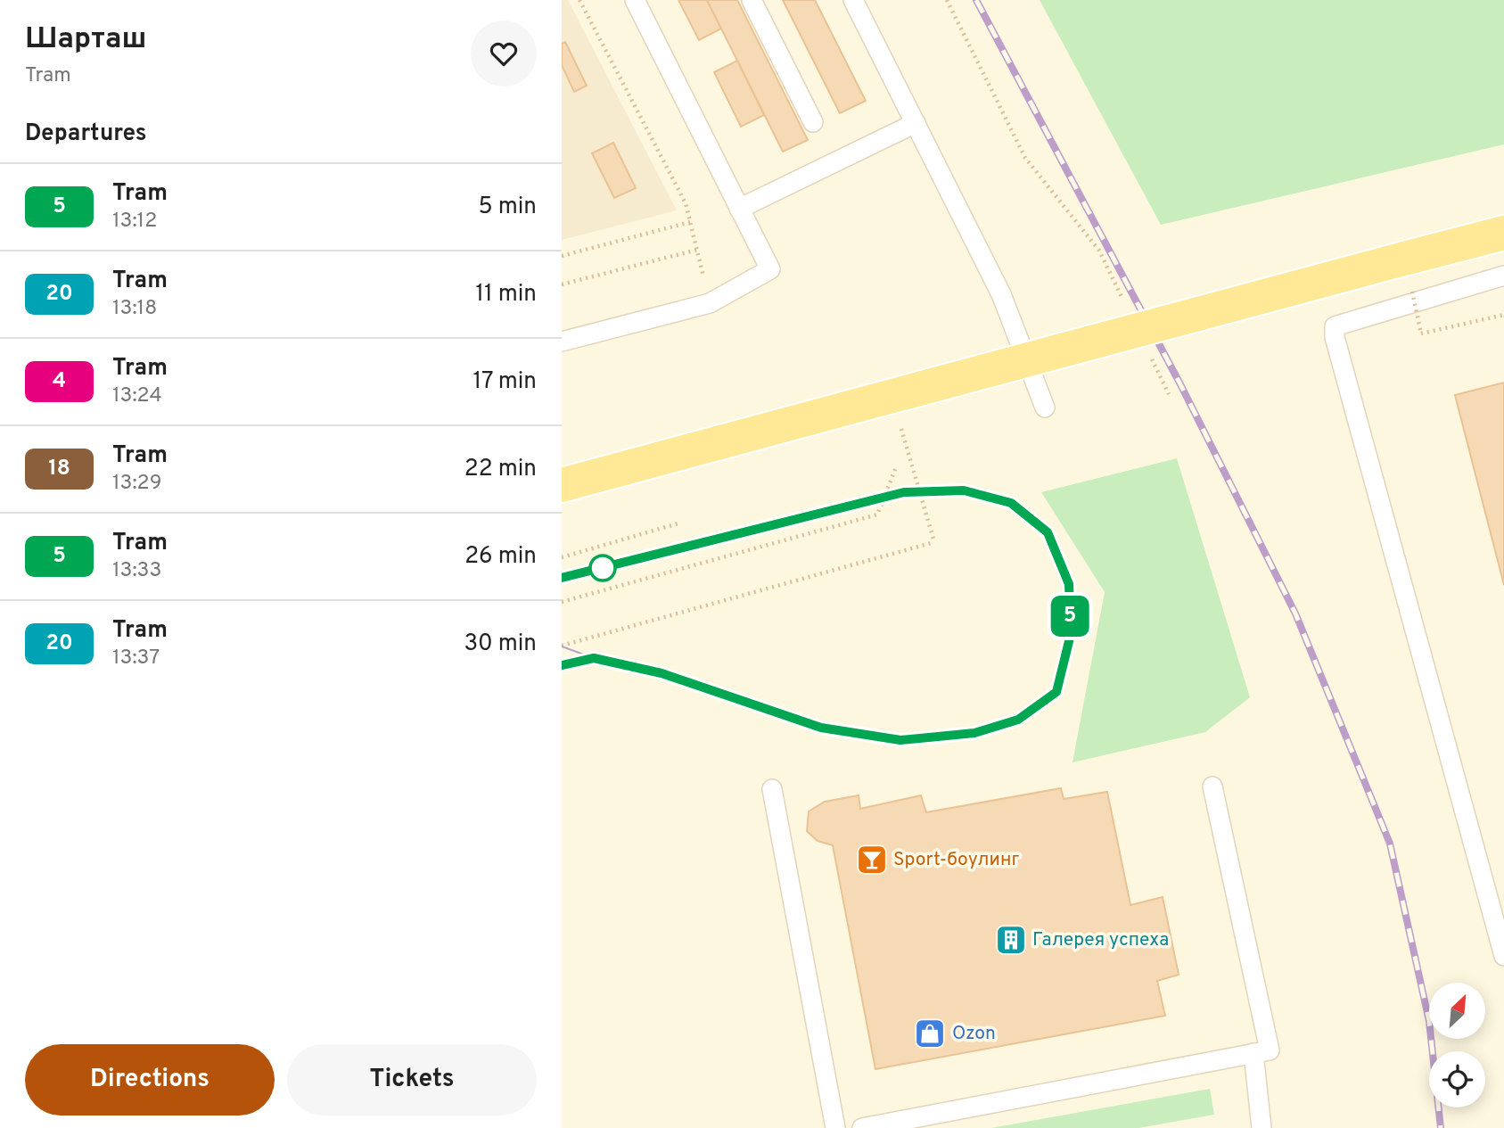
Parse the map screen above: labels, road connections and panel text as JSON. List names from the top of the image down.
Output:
{
  "places": {
    "bar": ["Sport-боулинг"],
    "building": ["Галерея успеха"],
    "shop": ["Ozon"]
  },
  "lines": ["tram line 5"],
  "north": "top right",
  "page": {
    "heading": [
      ["Шарташ", "Tram"],
      "Departures"
    ],
    "on_map": "5",
    "list": [
      {
        "mark": "5",
        "name": "Tram",
        "note": "13:12",
        "value": "5 min"
      },
      {
        "mark": "20",
        "name": "Tram",
        "note": "13:18",
        "value": "11 min"
      },
      {
        "mark": "4",
        "name": "Tram",
        "note": "13:24",
        "value": "17 min"
      },
      {
        "mark": "18",
        "name": "Tram",
        "note": "13:29",
        "value": "22 min"
      },
      {
        "mark": "5",
        "name": "Tram",
        "note": "13:33",
        "value": "26 min"
      },
      {
        "mark": "20",
        "name": "Tram",
        "note": "13:37",
        "value": "30 min"
      }
    ],
    "buttons": ["Directions", "Tickets"]
  }
}
